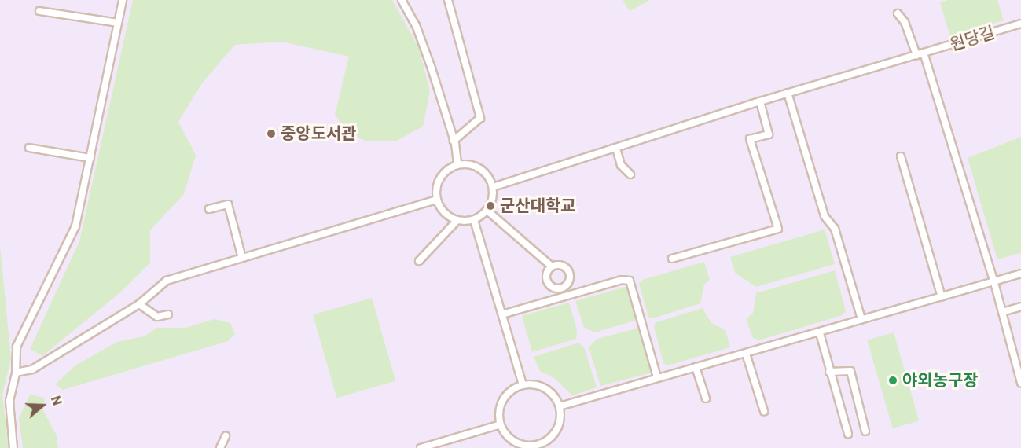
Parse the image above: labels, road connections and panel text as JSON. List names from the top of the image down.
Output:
{
  "streets": {
    "lane": ["원당길"]
  },
  "places": ["중앙도서관", "군산대학교", "야외농구장"],
  "north": "right"
}
